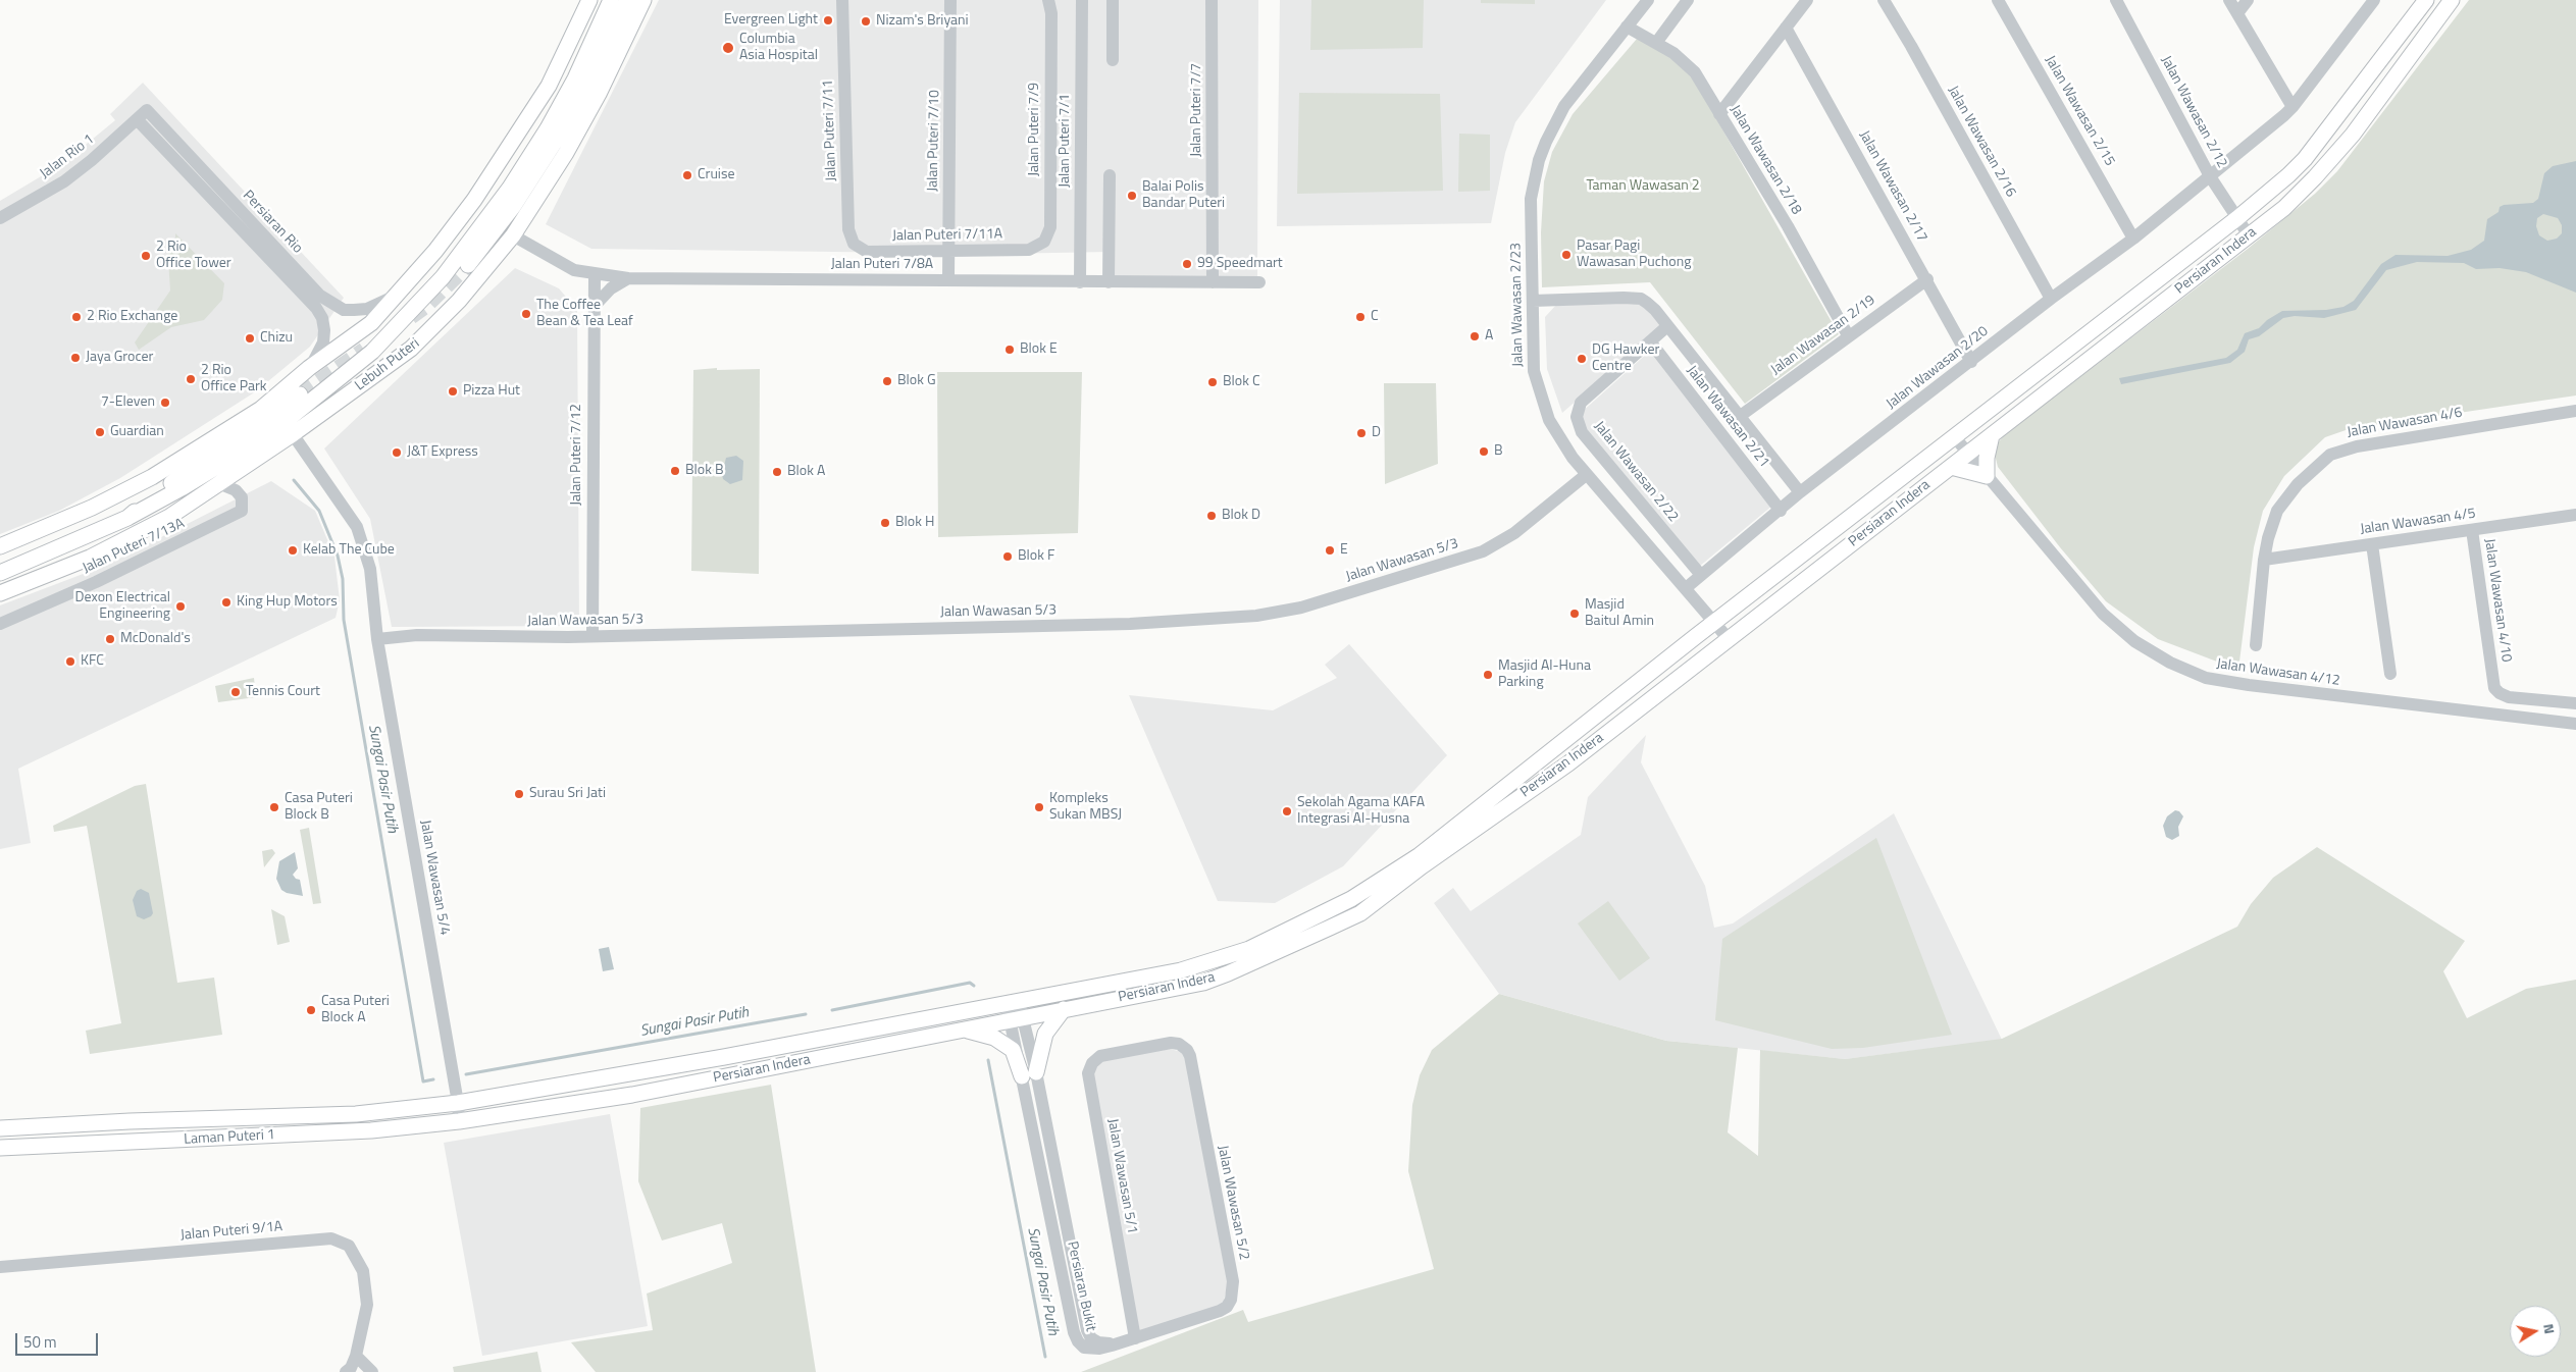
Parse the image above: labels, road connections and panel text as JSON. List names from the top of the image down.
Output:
{
  "streets": {
    "main road": ["Persiaran Indera", "Lebuh Puteri", "Laman Puteri 1"],
    "street": [
      "Jalan Puteri 7/7",
      "Jalan Wawasan 2/15",
      "Jalan Wawasan 2/12",
      "Jalan Puteri 7/9",
      "Jalan Puteri 7/11",
      "Jalan Puteri 7/10",
      "Jalan Puteri 7/1",
      "Jalan Wawasan 2/16",
      "Jalan Rio 1",
      "Jalan Wawasan 2/18",
      "Jalan Wawasan 2/17",
      "Persiaran Rio",
      "Jalan Puteri 7/11A",
      "Jalan Puteri 7/8A",
      "Jalan Wawasan 2/23",
      "Jalan Wawasan 2/19",
      "Jalan Wawasan 2/20",
      "Jalan Wawasan 2/21",
      "Jalan Wawasan 4/6",
      "Jalan Puteri 7/12",
      "Jalan Wawasan 2/22",
      "Jalan Wawasan 4/5",
      "Jalan Puteri 7/13A",
      "Jalan Wawasan 5/3",
      "Jalan Wawasan 4/10",
      "Jalan Wawasan 4/12",
      "Jalan Wawasan 5/4",
      "Jalan Wawasan 5/1",
      "Jalan Wawasan 5/2",
      "Jalan Puteri 9/1A",
      "Persiaran Bukit"
    ]
  },
  "crossings": [
    ["Jalan Puteri 7/7", "Jalan Puteri 7/8A"],
    ["Jalan Wawasan 2/15", "Jalan Wawasan 2/20"],
    ["Jalan Wawasan 2/12", "Persiaran Indera"],
    ["Jalan Wawasan 2/12", "Jalan Wawasan 2/20"],
    ["Jalan Puteri 7/9", "Jalan Puteri 7/11A"],
    ["Jalan Puteri 7/11", "Jalan Puteri 7/11A"],
    ["Jalan Puteri 7/10", "Jalan Puteri 7/11A"],
    ["Jalan Puteri 7/10", "Jalan Puteri 7/8A"],
    ["Jalan Puteri 7/1", "Jalan Puteri 7/8A"],
    ["Jalan Wawasan 2/16", "Jalan Wawasan 2/20"],
    ["Jalan Rio 1", "Persiaran Rio"],
    ["Jalan Wawasan 2/18", "Jalan Wawasan 2/23"],
    ["Jalan Wawasan 2/18", "Jalan Wawasan 2/19"],
    ["Jalan Wawasan 2/17", "Jalan Wawasan 2/19"],
    ["Jalan Wawasan 2/17", "Jalan Wawasan 2/20"],
    ["Persiaran Indera", "Jalan Wawasan 2/23"],
    ["Persiaran Indera", "Jalan Wawasan 4/12"],
    ["Persiaran Indera", "Jalan Wawasan 5/4"],
    ["Persiaran Indera", "Laman Puteri 1"],
    ["Persiaran Indera", "Persiaran Bukit"],
    ["Jalan Puteri 7/8A", "Lebuh Puteri"],
    ["Jalan Puteri 7/8A", "Jalan Puteri 7/12"],
    ["Jalan Wawasan 2/23", "Jalan Wawasan 2/20"],
    ["Jalan Wawasan 2/23", "Jalan Wawasan 5/3"],
    ["Lebuh Puteri", "Jalan Puteri 7/13A"],
    ["Jalan Wawasan 2/20", "Jalan Wawasan 2/21"],
    ["Jalan Wawasan 2/20", "Jalan Wawasan 2/22"],
    ["Jalan Wawasan 2/21", "Jalan Wawasan 2/22"],
    ["Jalan Wawasan 4/6", "Jalan Wawasan 4/5"],
    ["Jalan Puteri 7/12", "Jalan Wawasan 5/3"],
    ["Jalan Wawasan 4/5", "Jalan Wawasan 4/10"],
    ["Jalan Wawasan 5/3", "Jalan Wawasan 5/4"],
    ["Jalan Wawasan 5/4", "Laman Puteri 1"],
    ["Jalan Wawasan 5/1", "Jalan Wawasan 5/2"],
    ["Jalan Wawasan 5/2", "Persiaran Bukit"]
  ],
  "water": ["Sungai Pasir Putih"],
  "parks": ["Taman Wawasan 2"],
  "places": [
    "Evergreen Light",
    "Nizam's Briyani",
    "Columbia Asia Hospital",
    "Cruise",
    "Balai Polis Bandar Puteri",
    "Pasar Pagi Wawasan Puchong",
    "2 Rio Office Tower",
    "99 Speedmart",
    "The Coffee Bean & Tea Leaf",
    "2 Rio Exchange",
    "C",
    "A",
    "Chizu",
    "Blok E",
    "Jaya Grocer",
    "DG Hawker Centre",
    "2 Rio Office Park",
    "Blok G",
    "Blok C",
    "Pizza Hut",
    "7-Eleven",
    "Guardian",
    "D",
    "B",
    "J&T Express",
    "Blok B",
    "Blok A",
    "Blok D",
    "Blok H",
    "Kelab The Cube",
    "E",
    "Blok F",
    "King Hup Motors",
    "Dexon Electrical Engineering",
    "Masjid Baitul Amin",
    "McDonald's",
    "KFC",
    "Masjid Al-Huna Parking",
    "Tennis Court",
    "Surau Sri Jati",
    "Casa Puteri Block B",
    "Kompleks Sukan MBSJ",
    "Sekolah Agama KAFA Integrasi Al-Husna",
    "Casa Puteri Block A"
  ],
  "scale_bar": "50 m",
  "north": "right"
}
